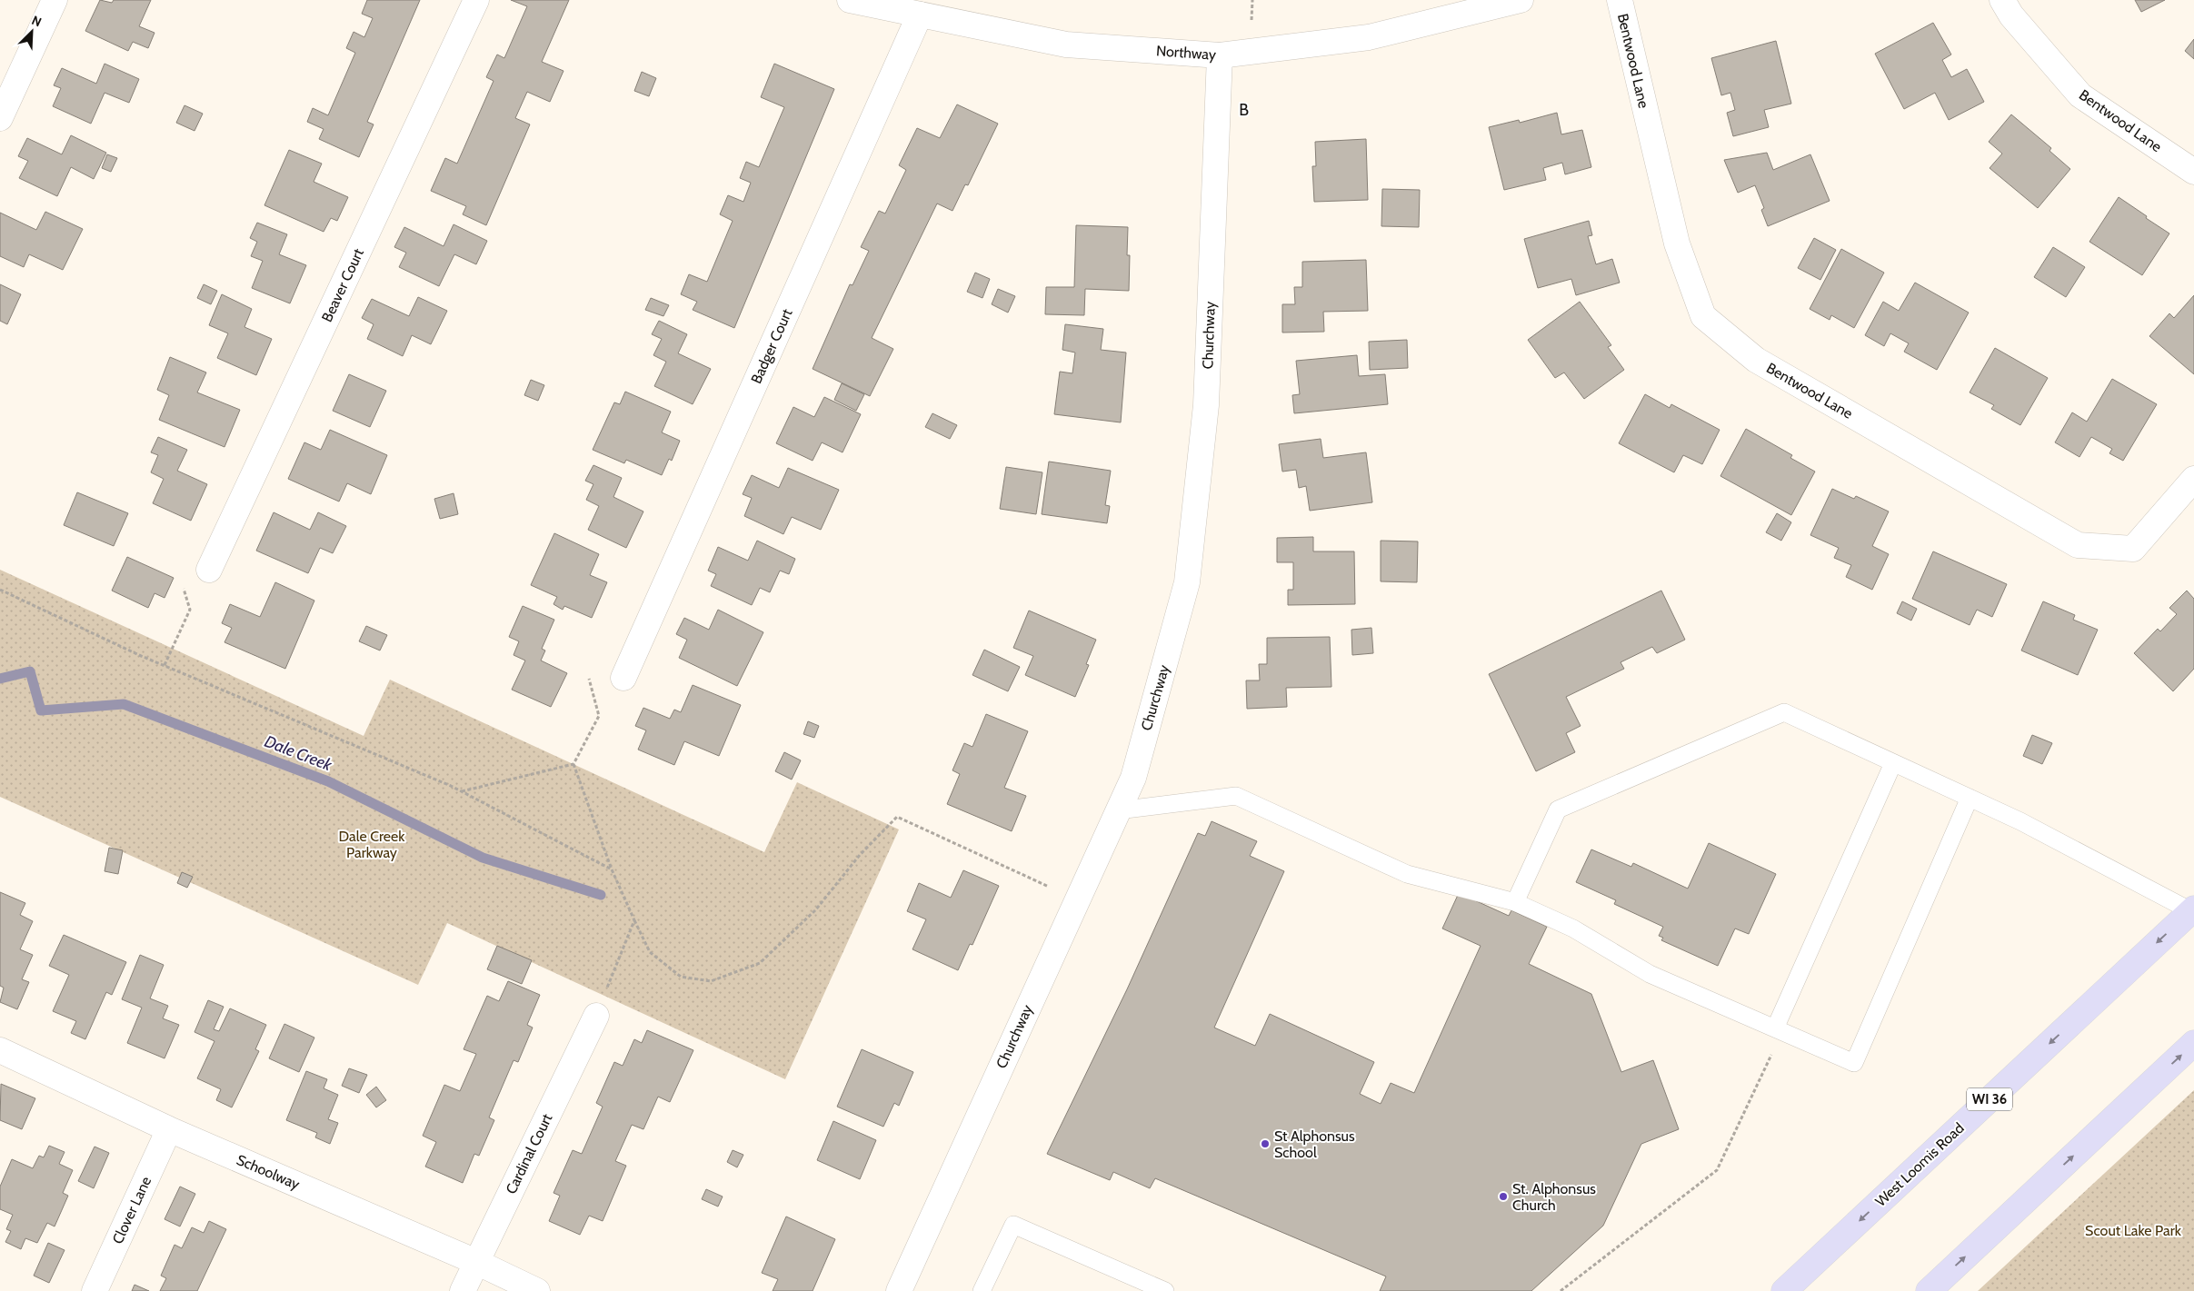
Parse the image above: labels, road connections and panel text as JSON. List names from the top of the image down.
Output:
{
  "streets": {
    "main road": ["WI 36", "West Loomis Road"],
    "street": [
      "Northway",
      "Bentwood Lane",
      "Beaver Court",
      "Churchway",
      "Badger Court",
      "Cardinal Court",
      "Schoolway",
      "Clover Lane"
    ]
  },
  "crossings": [
    ["Northway", "Churchway"],
    ["Northway", "Badger Court"],
    ["Cardinal Court", "Schoolway"],
    ["Schoolway", "Clover Lane"]
  ],
  "districts": ["B"],
  "water": ["Dale Creek"],
  "parks": ["Dale Creek Parkway", "Scout Lake Park"],
  "places": ["St Alphonsus School", "St. Alphonsus Church"],
  "north": "top right"
}
